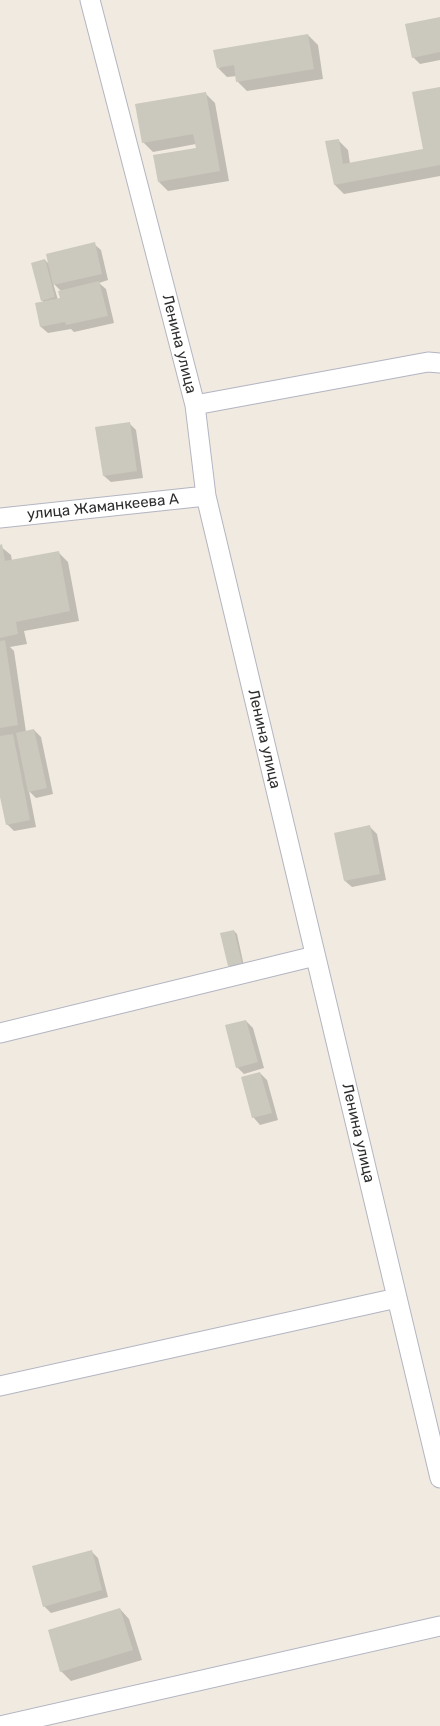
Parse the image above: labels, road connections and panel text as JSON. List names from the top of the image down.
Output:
{
  "streets": {
    "street": ["Ленина улица", "улица Жаманкеева А"]
  },
  "crossings": [
    ["Ленина улица", "улица Жаманкеева А"]
  ]
}
